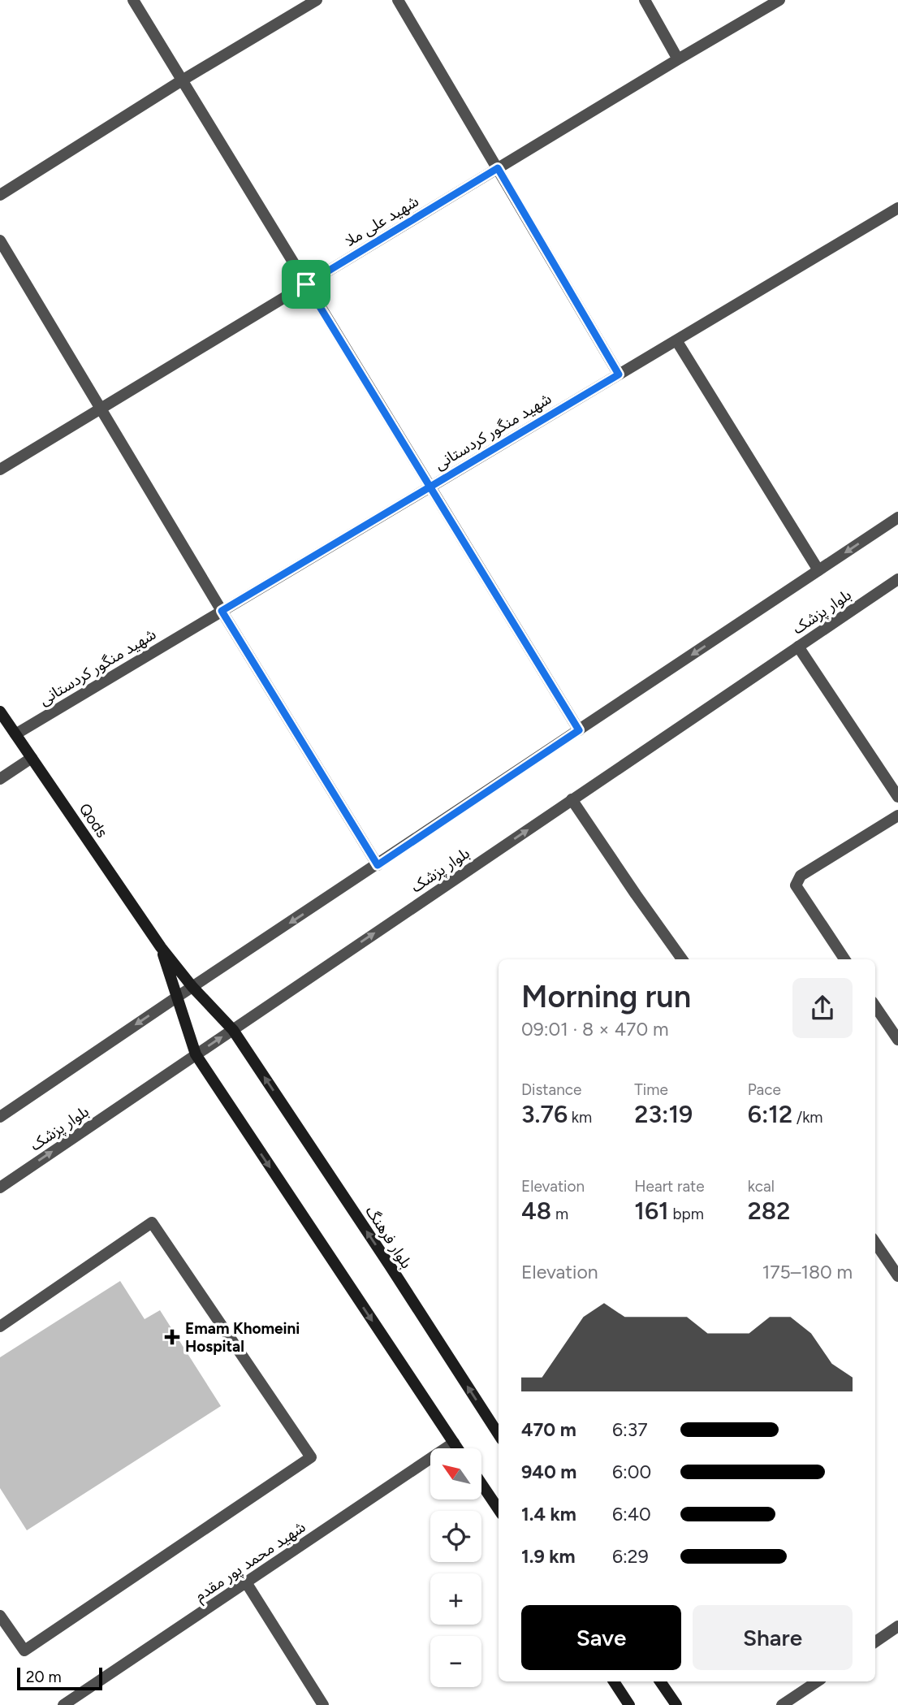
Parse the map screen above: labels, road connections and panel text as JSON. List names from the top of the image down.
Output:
{
  "streets": {
    "main road": ["Qods", "بلوار فرهنگ"],
    "street": [
      "شهید علی ملا",
      "شهید منگور کردستانی",
      "بلوار پزشک",
      "شهید محمد پور مقدم"
    ]
  },
  "crossings": [
    ["شهید منگور کردستانی", "Qods"],
    ["بلوار پزشک", "بلوار فرهنگ"],
    ["Qods", "بلوار فرهنگ"]
  ],
  "places": {
    "health": ["Emam Khomeini Hospital"]
  },
  "scale_bar": "20 m",
  "north": "top left",
  "page": {
    "heading": ["Morning run", "09:01 · 8 × 470 m"],
    "stats": [
      ["Distance", "3.76 km"],
      ["Time", "23:19"],
      ["Pace", "6:12 /km"],
      ["Elevation", "48 m"],
      ["Heart rate", "161 bpm"],
      ["kcal", "282"]
    ],
    "chart": ["Elevation", "175–180 m"],
    "list": [
      {
        "name": "470 m",
        "note": "6:37"
      },
      {
        "name": "940 m",
        "note": "6:00"
      },
      {
        "name": "1.4 km",
        "note": "6:40"
      },
      {
        "name": "1.9 km",
        "note": "6:29"
      }
    ],
    "map_buttons": ["+", "−"],
    "buttons": ["Save", "Share"],
    "scale": "20 m"
  }
}
